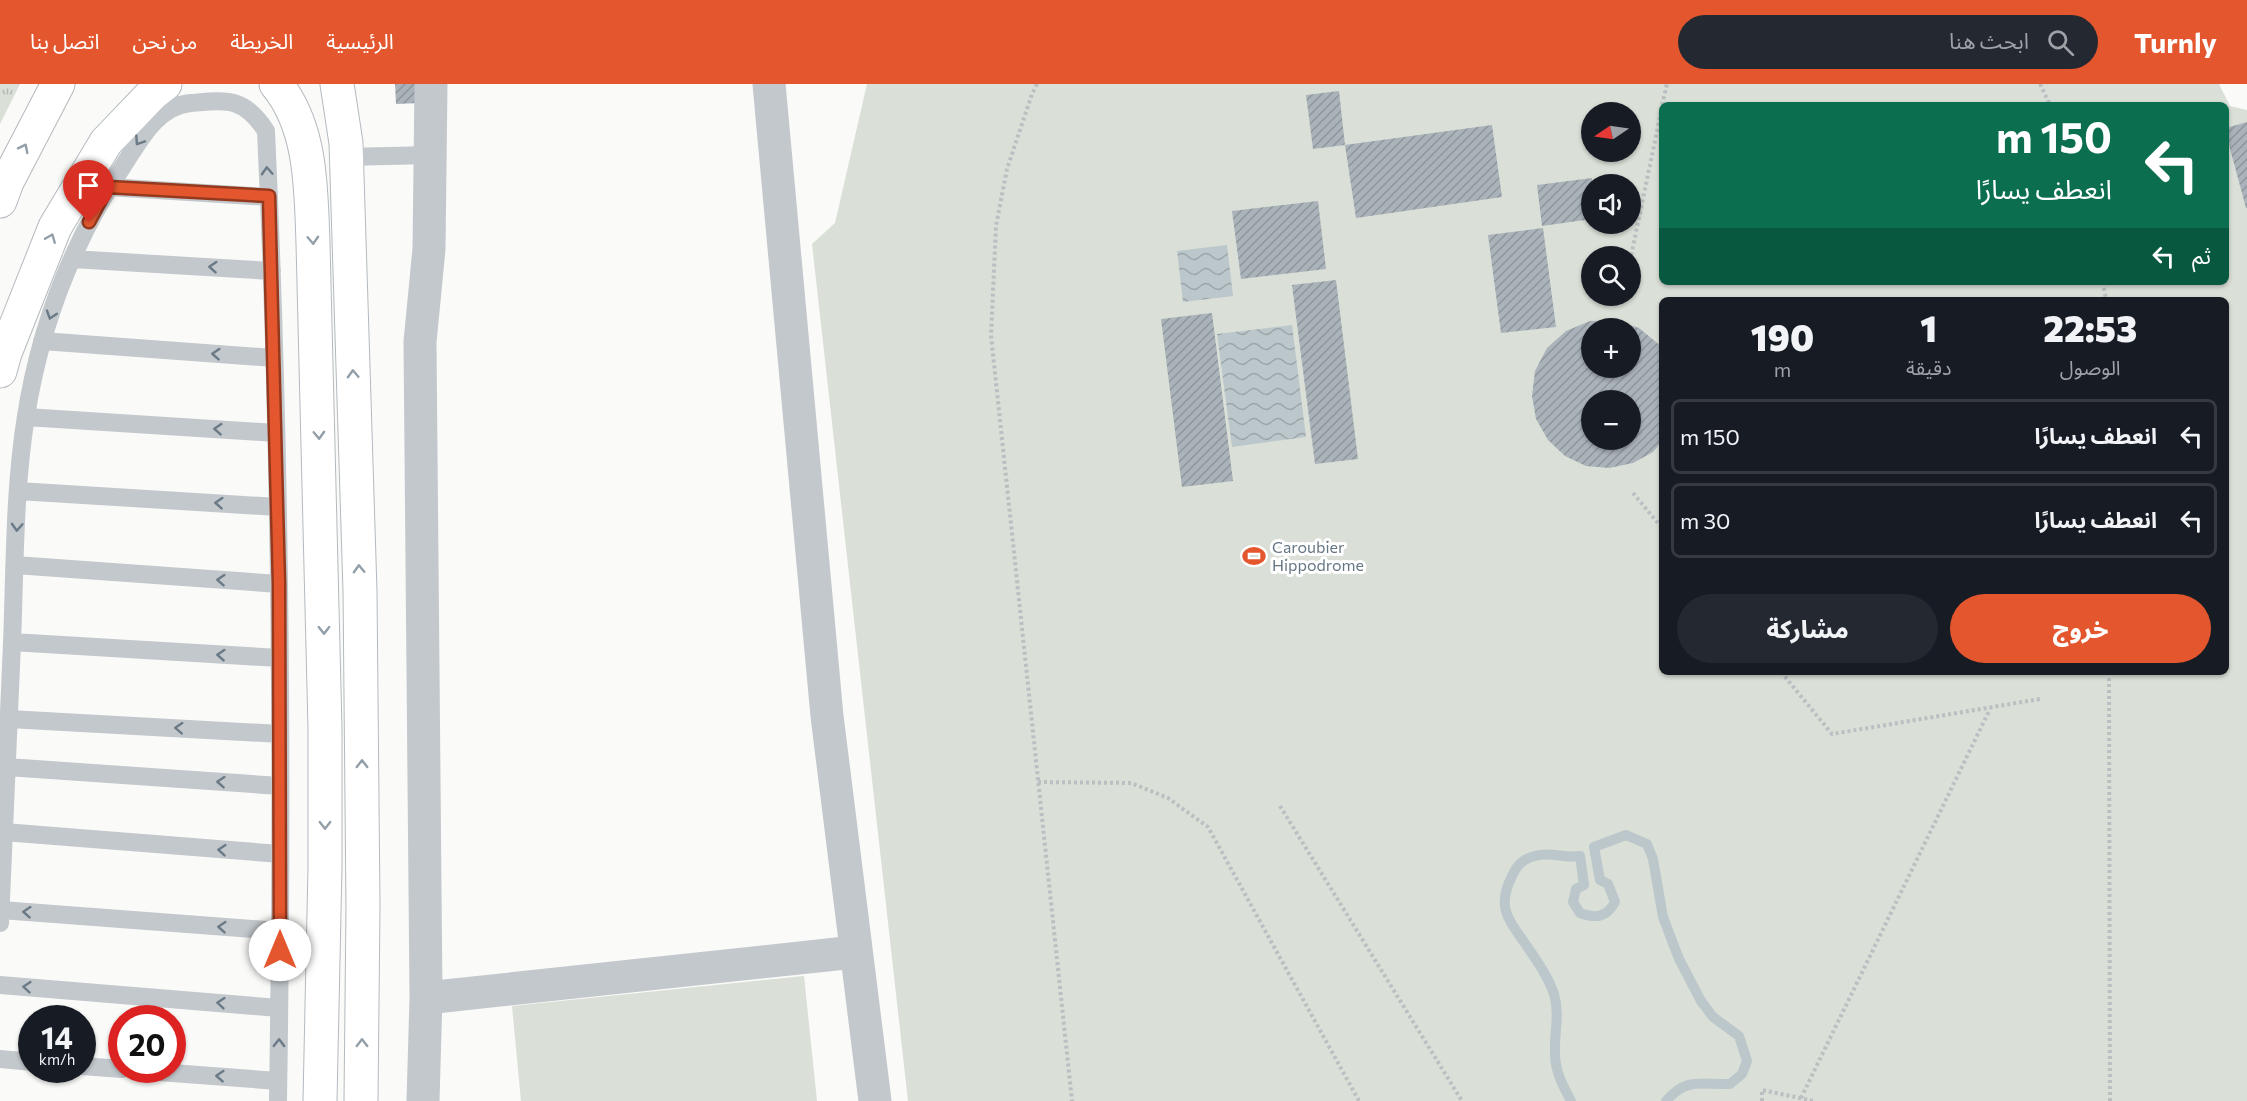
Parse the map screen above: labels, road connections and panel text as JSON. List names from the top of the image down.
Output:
{
  "places": {
    "sports": ["Caroubier Hippodrome"]
  },
  "north": "left",
  "page": {
    "header": "Turnly",
    "search": "ابحث هنا",
    "nav": [
      "الرئيسية",
      "الخريطة",
      "من نحن",
      "اتصل بنا"
    ],
    "map_buttons": ["+", "−"],
    "turn": ["150 m", "انعطف يسارًا"],
    "then": "ثم",
    "eta": [
      "22:53",
      "الوصول",
      "1",
      "دقيقة",
      "190",
      "m"
    ],
    "list": [
      {
        "name": "انعطف يسارًا",
        "value": "150 m"
      },
      {
        "name": "انعطف يسارًا",
        "value": "30 m"
      }
    ],
    "buttons": ["خروج", "مشاركة"],
    "speed": "14 km/h",
    "limit": "20"
  }
}
